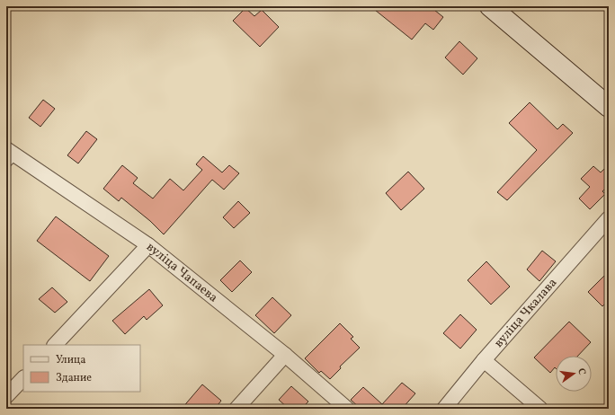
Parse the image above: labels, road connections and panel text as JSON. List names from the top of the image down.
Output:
{
  "streets": {
    "street": ["вуліца Чапаева", "вуліца Чкалава"]
  },
  "legend": ["Улица", "Здание"],
  "north": "right"
}
